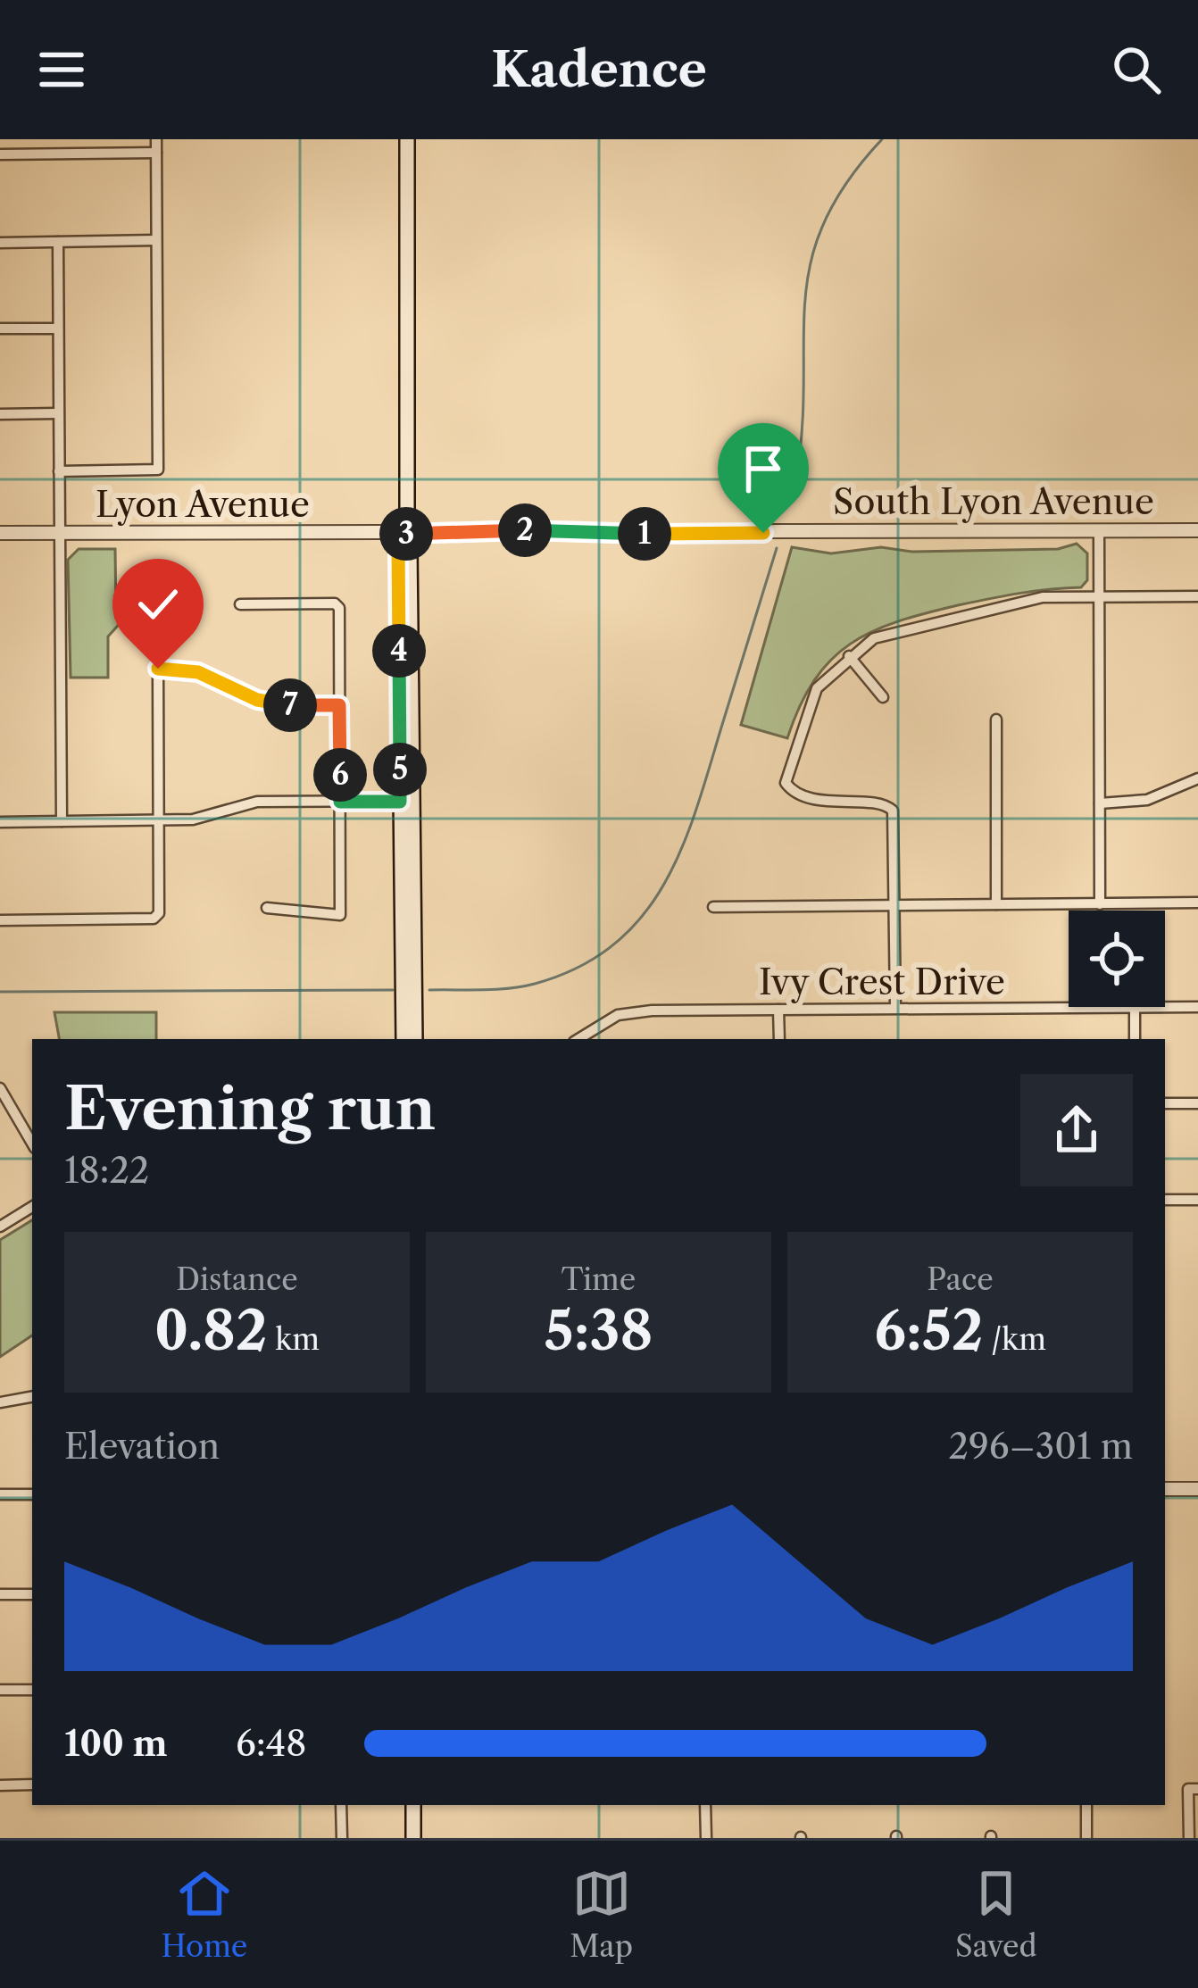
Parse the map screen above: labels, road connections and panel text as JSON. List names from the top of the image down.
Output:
{
  "streets": {
    "street": ["South Lyon Avenue", "Lyon Avenue", "Ivy Crest Drive"]
  },
  "crossings": [
    ["South Lyon Avenue", "Lyon Avenue"]
  ],
  "page": {
    "header": "Kadence",
    "pins": [
      "2",
      "1",
      "3",
      "4",
      "7",
      "5",
      "6"
    ],
    "heading": ["Evening run", "18:22"],
    "stats": [
      ["Distance", "0.82 km"],
      ["Time", "5:38"],
      ["Pace", "6:52 /km"]
    ],
    "chart": ["Elevation", "296–301 m"],
    "list": [
      {
        "name": "100 m",
        "note": "6:48"
      }
    ],
    "tabs": ["Home", "Map", "Saved"]
  }
}
